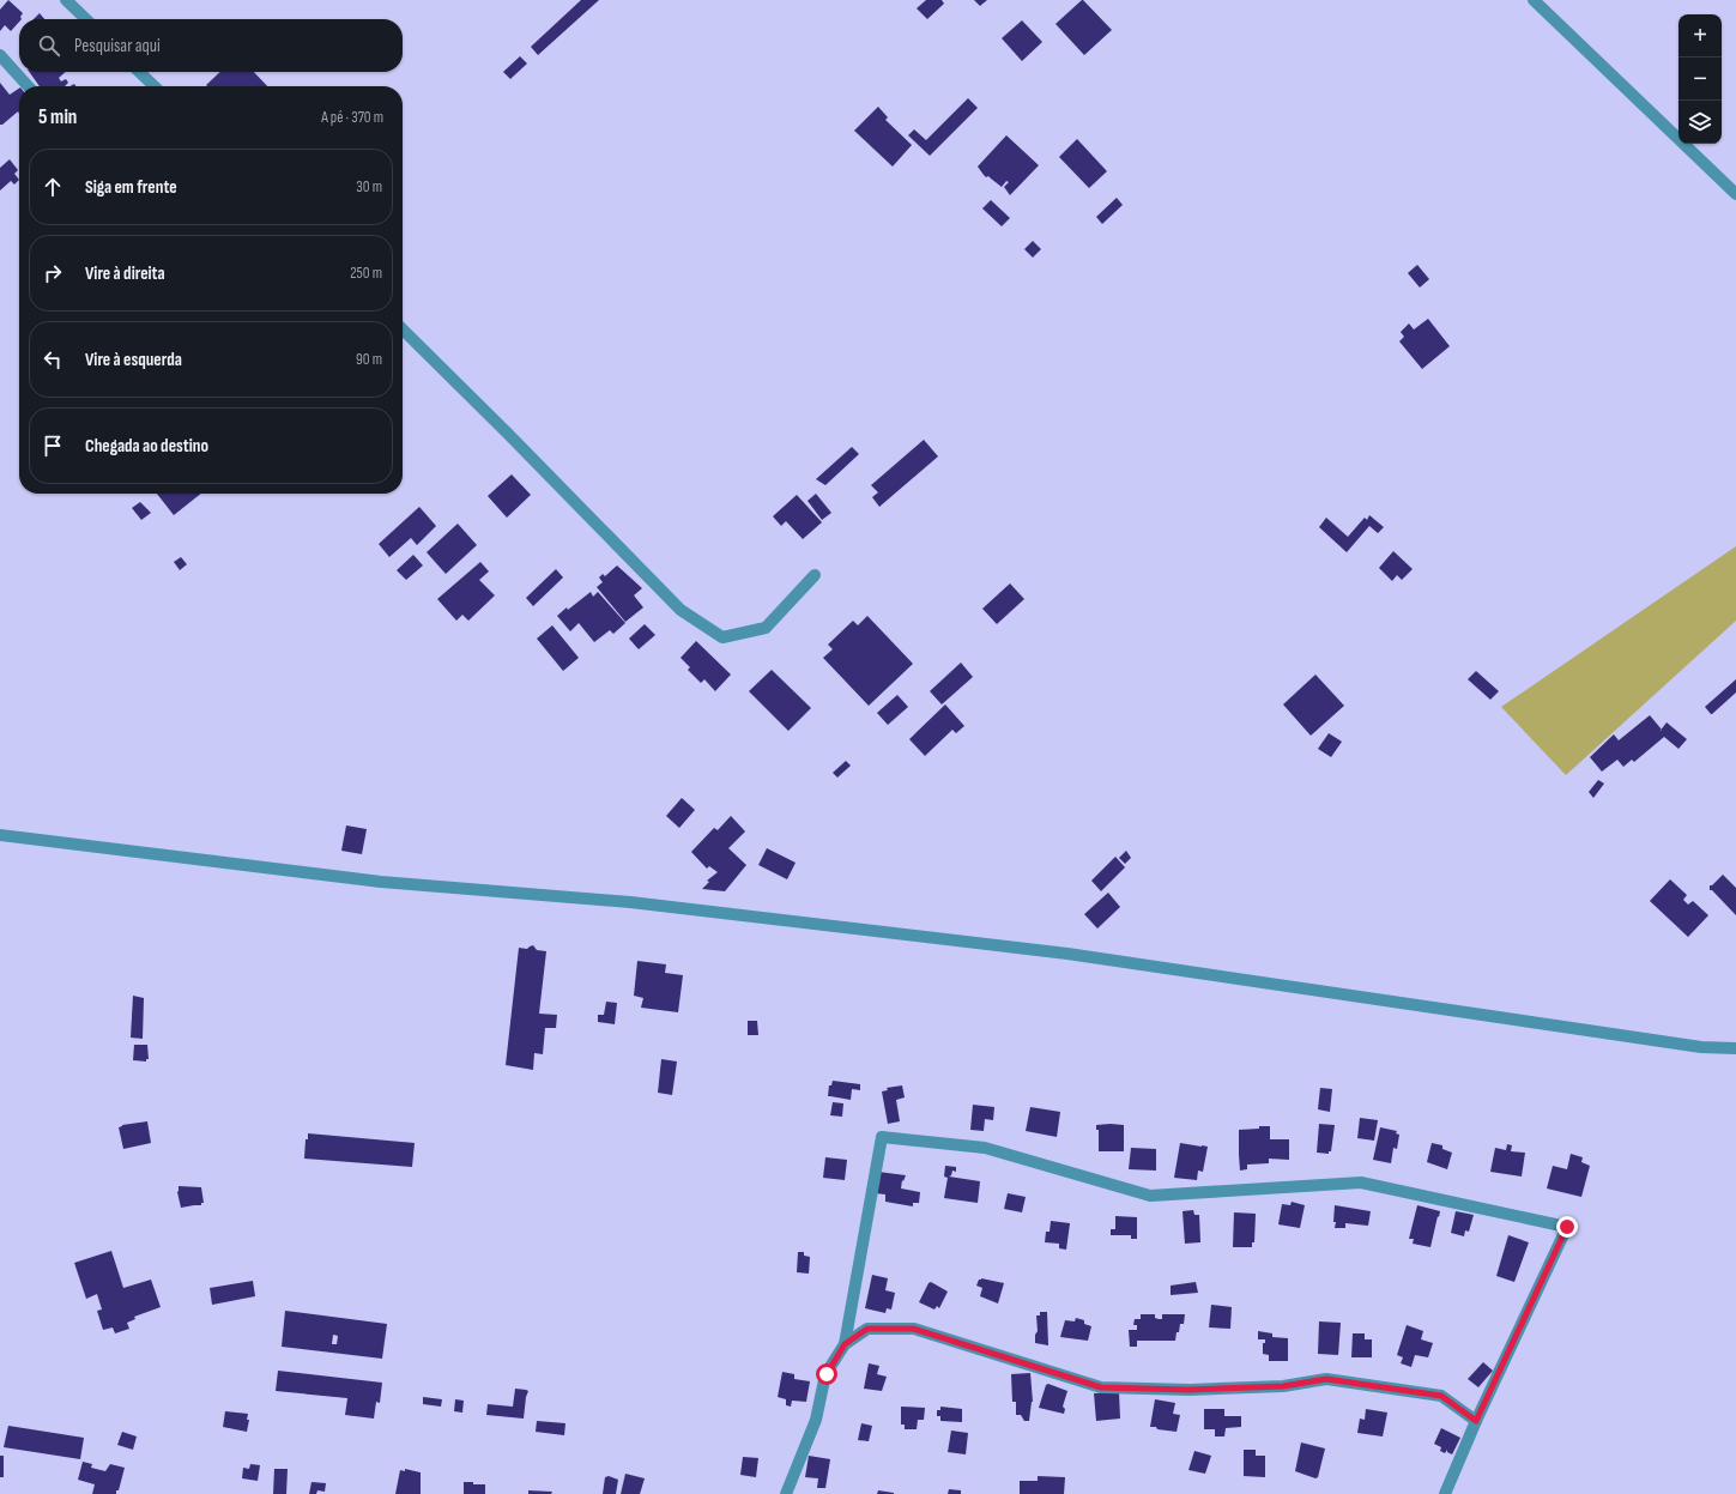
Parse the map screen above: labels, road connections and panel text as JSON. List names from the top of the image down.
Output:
{
  "page": {
    "map_buttons": ["+", "−"],
    "search": "Pesquisar aqui",
    "heading": ["5 min", "A pé · 370 m"],
    "list": [
      ["Siga em frente", "30 m"],
      ["Vire à direita", "250 m"],
      ["Vire à esquerda", "90 m"],
      "Chegada ao destino"
    ]
  }
}
